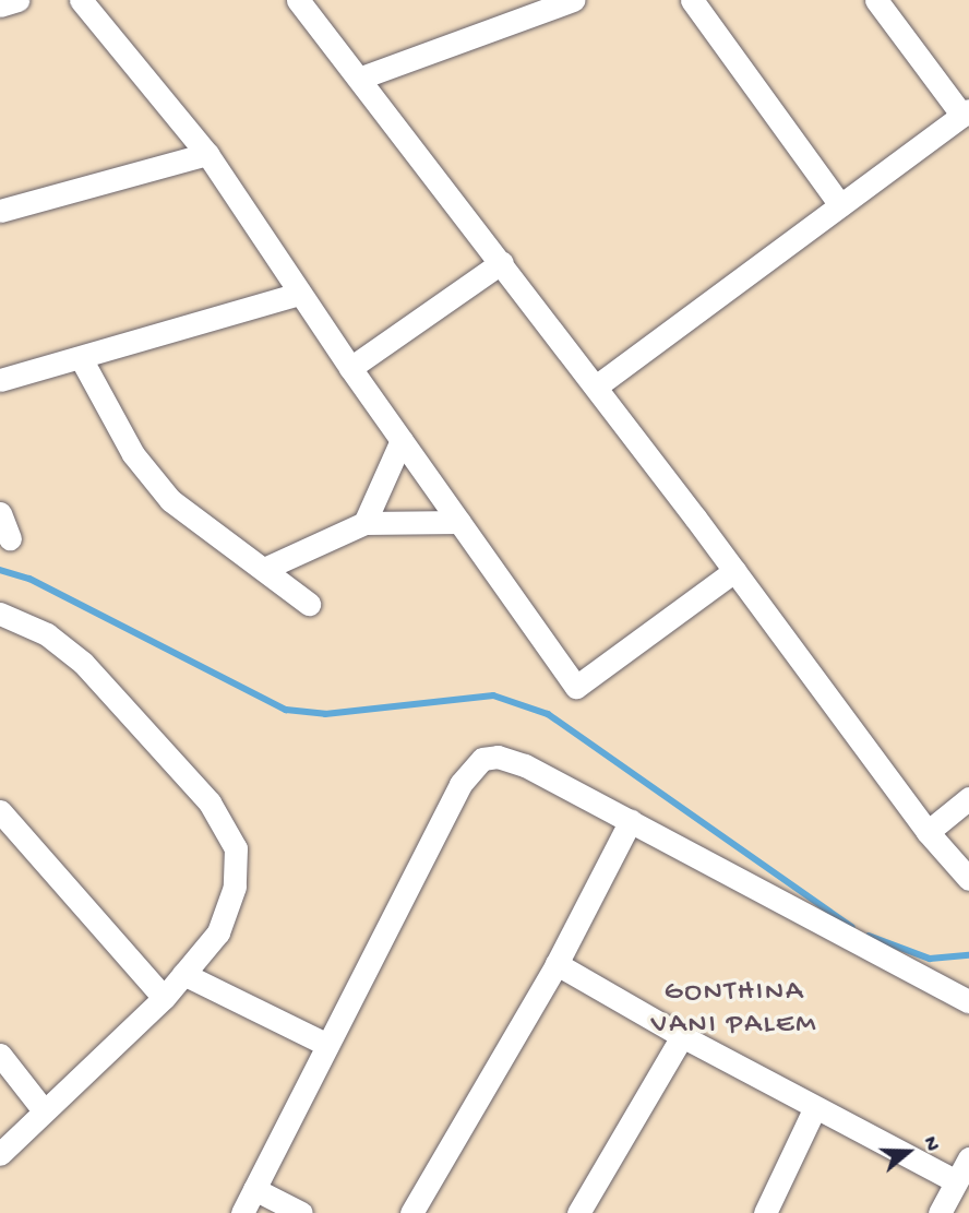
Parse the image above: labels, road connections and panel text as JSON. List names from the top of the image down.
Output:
{
  "districts": ["GONTHINA VANI PALEM"],
  "north": "right"
}
